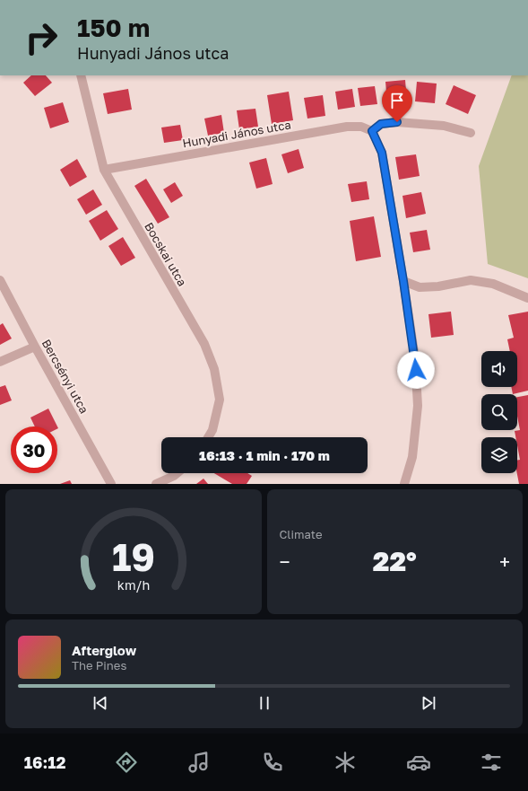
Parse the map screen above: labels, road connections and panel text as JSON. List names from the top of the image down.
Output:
{
  "streets": {
    "street": ["Hunyadi János utca", "Bocskai utca", "Bercsényi utca"]
  },
  "crossings": [
    ["Hunyadi János utca", "Bocskai utca"]
  ],
  "page": {
    "turn": ["150 m", "Hunyadi János utca"],
    "limit": "30",
    "trip": "16:13 · 1 min · 170 m",
    "tile": "Climate",
    "heat": ["−", "22°", "+"],
    "song": ["Afterglow", "The Pines"],
    "tabs": "16:12",
    "gauge": ["19", "km/h"]
  }
}
